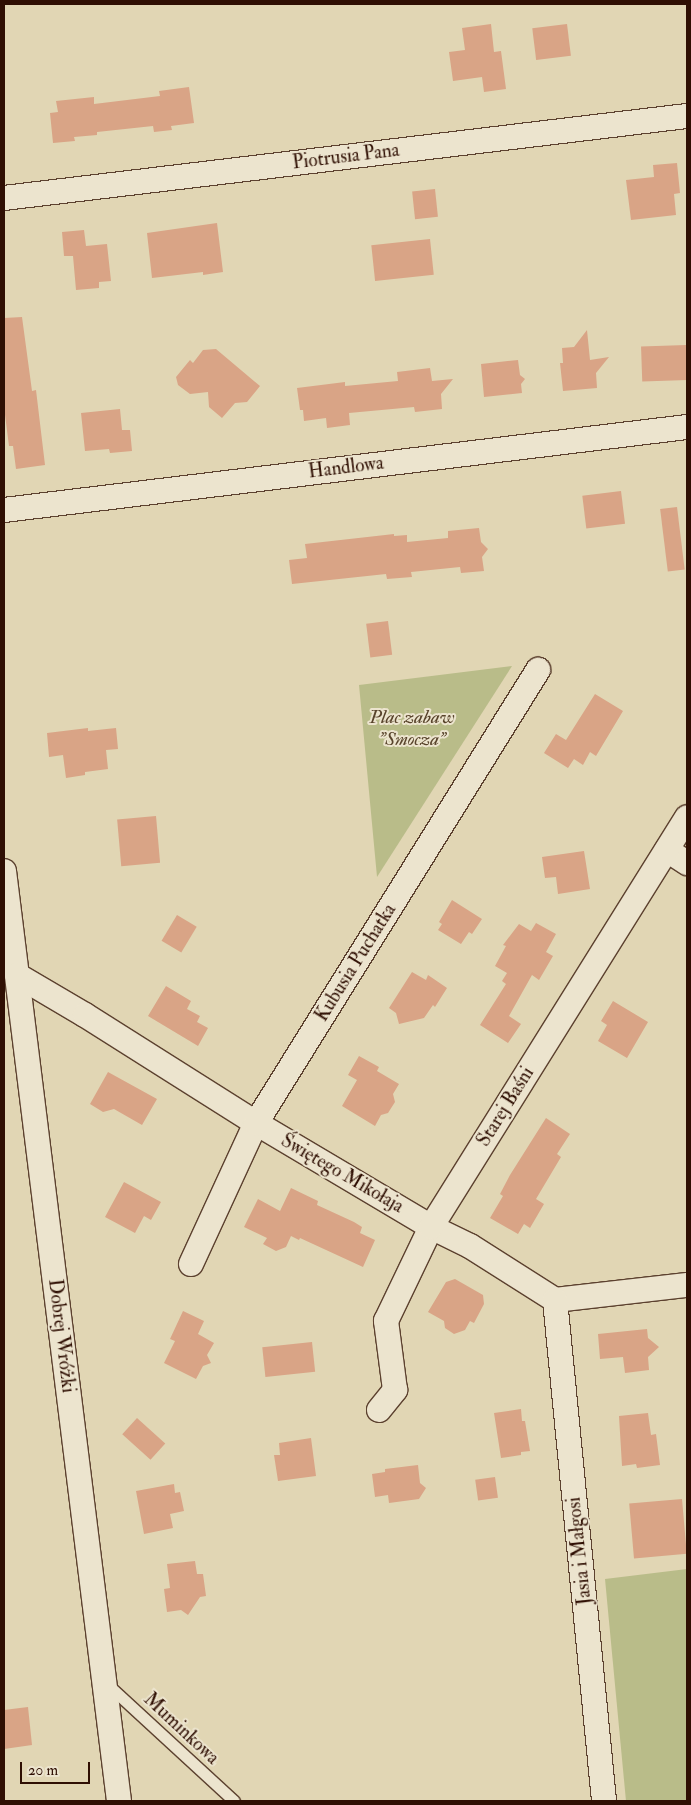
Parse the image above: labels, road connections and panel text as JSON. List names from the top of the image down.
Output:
{
  "streets": {
    "street": [
      "Piotrusia Pana",
      "Handlowa",
      "Kubusia Puchatka",
      "Starej Baśni",
      "Świętego Mikołaja",
      "Dobrej Wróżki",
      "Jasia i Małgosi"
    ],
    "lane": ["Muminkowa"]
  },
  "crossings": [
    ["Kubusia Puchatka", "Świętego Mikołaja"],
    ["Starej Baśni", "Świętego Mikołaja"],
    ["Świętego Mikołaja", "Dobrej Wróżki"],
    ["Świętego Mikołaja", "Jasia i Małgosi"],
    ["Dobrej Wróżki", "Muminkowa"]
  ],
  "parks": ["Plac zabaw \"Smocza\""],
  "scale_bar": "20 m"
}
